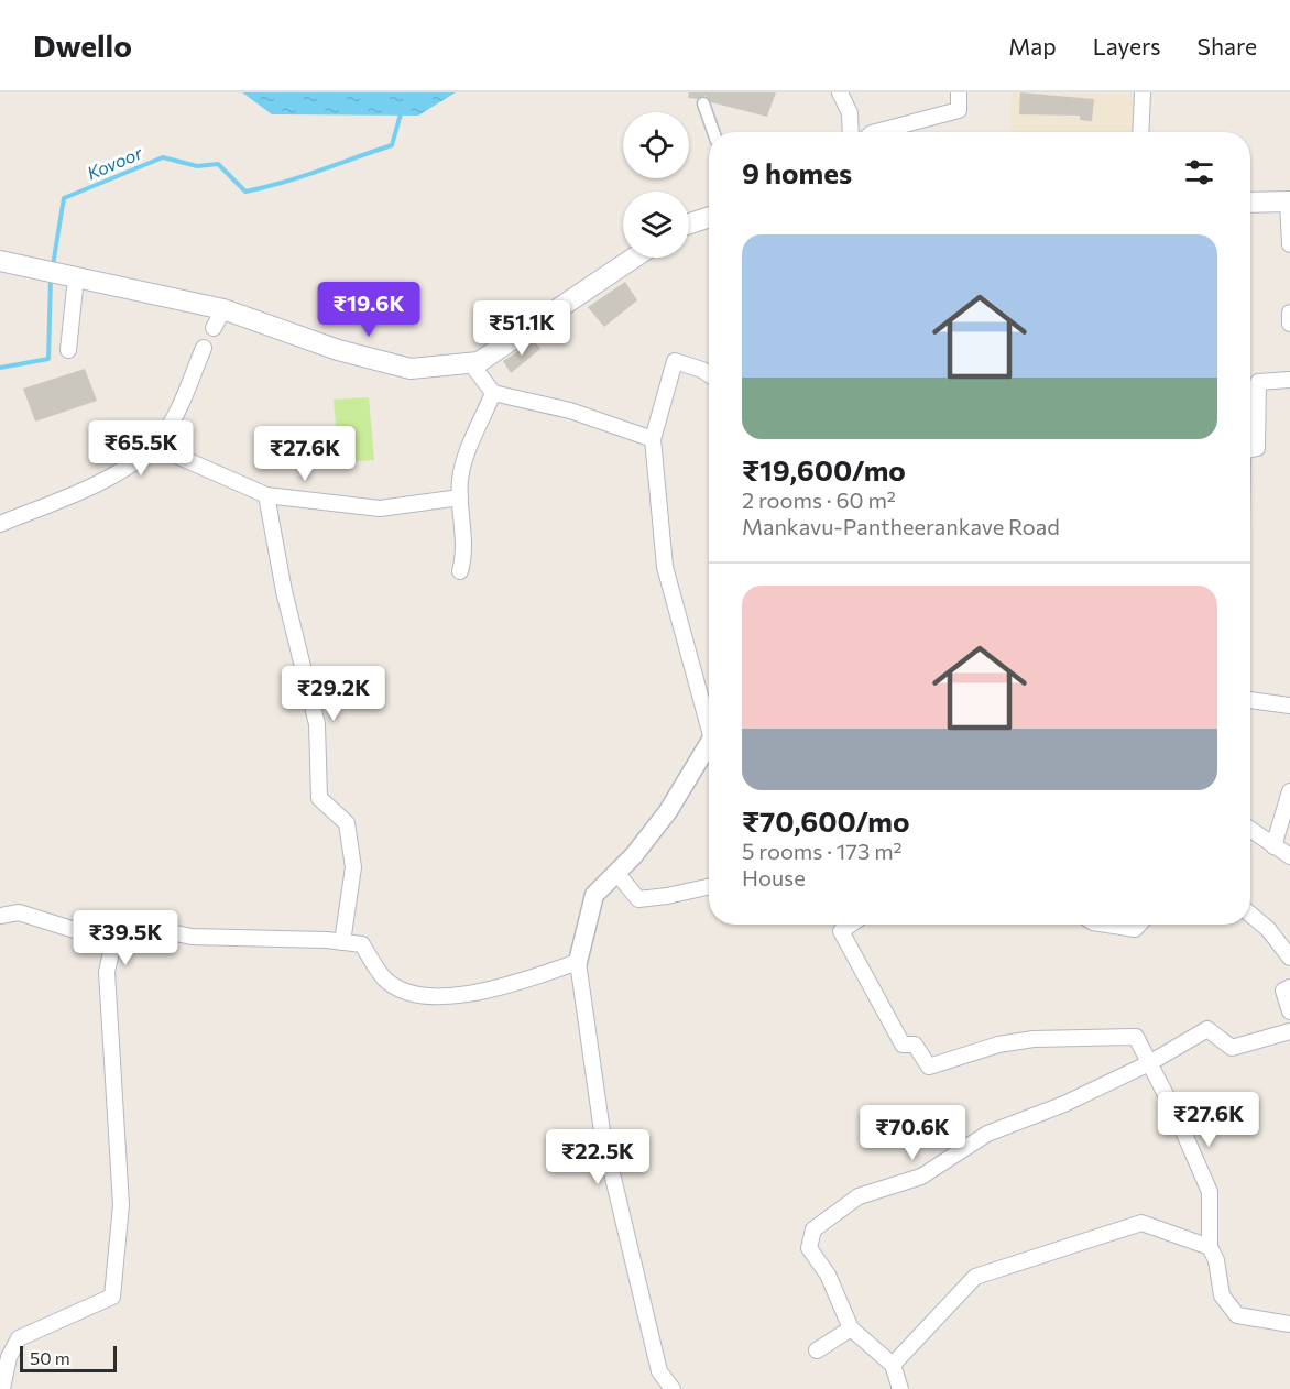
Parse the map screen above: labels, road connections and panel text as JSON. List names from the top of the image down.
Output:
{
  "water": ["Kovoor"],
  "scale_bar": "50 m",
  "page": {
    "header": "Dwello",
    "nav": ["Map", "Layers", "Share"],
    "heading": "9 homes",
    "list": [
      {
        "name": "₹19,600/mo",
        "note": "2 rooms · 60 m² · Mankavu-Pantheerankave Road"
      },
      {
        "name": "₹70,600/mo",
        "note": "5 rooms · 173 m² · House"
      }
    ],
    "price": [
      "₹19.6K",
      "₹51.1K",
      "₹65.5K",
      "₹27.6K",
      "₹29.2K",
      "₹39.5K",
      "₹27.6K",
      "₹70.6K",
      "₹22.5K"
    ],
    "scale": "50 m"
  }
}
